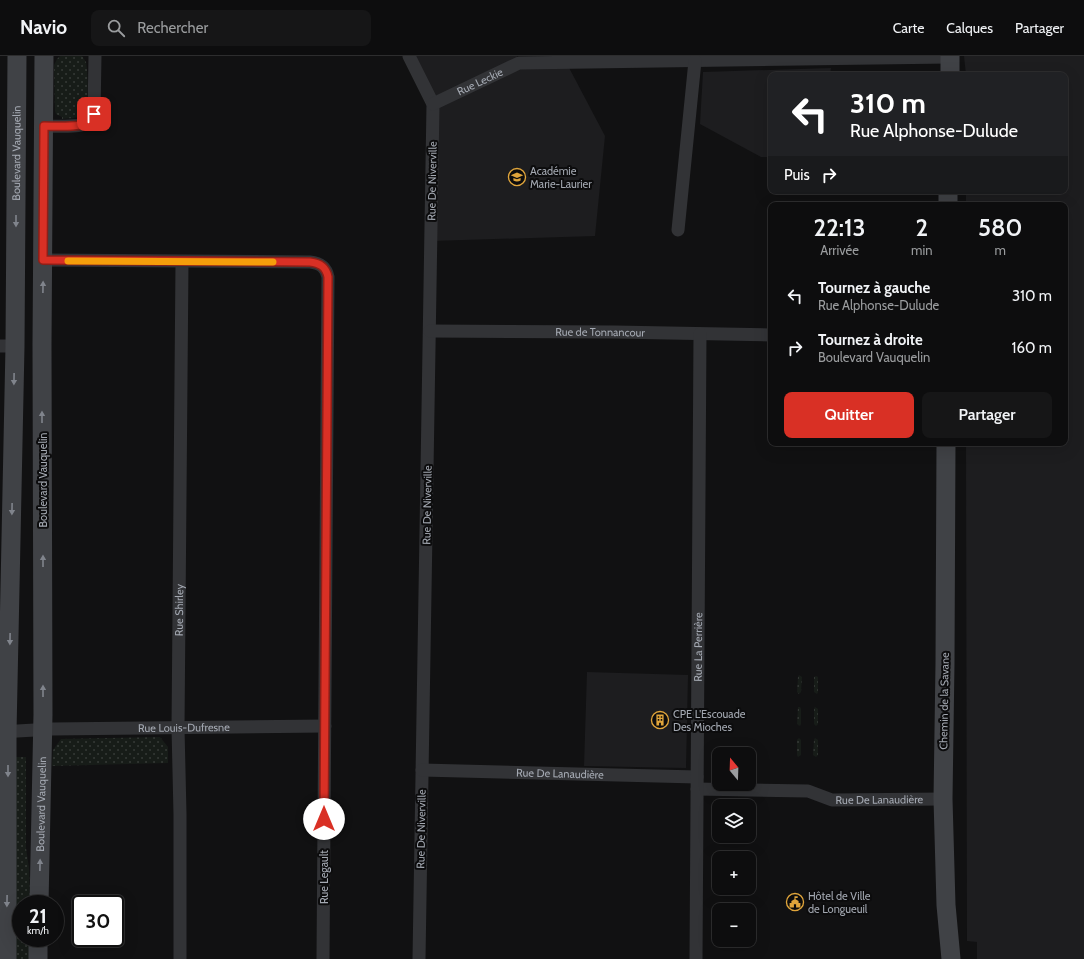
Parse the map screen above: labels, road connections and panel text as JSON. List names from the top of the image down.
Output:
{
  "streets": {
    "street": [
      "Rue Leckie",
      "Boulevard Vauquelin",
      "Rue De Niverville",
      "Rue de Tonnancour",
      "Rue Shirley",
      "Rue La Perrière",
      "Chemin de la Savane",
      "Rue Louis-Dufresne",
      "Rue De Lanaudière",
      "Rue Legault"
    ]
  },
  "crossings": [
    ["Rue Leckie", "Rue De Niverville"],
    ["Boulevard Vauquelin", "Rue Louis-Dufresne"],
    ["Rue De Niverville", "Rue de Tonnancour"],
    ["Rue De Niverville", "Rue De Lanaudière"],
    ["Rue de Tonnancour", "Rue La Perrière"],
    ["Rue Shirley", "Rue Louis-Dufresne"],
    ["Rue Shirley", "Rue Legault"],
    ["Rue La Perrière", "Rue De Lanaudière"],
    ["Chemin de la Savane", "Rue De Lanaudière"],
    ["Rue Louis-Dufresne", "Rue Legault"]
  ],
  "places": {
    "school or university": ["Académie Marie-Laurier"],
    "building": ["CPE L'Escouade Des Mioches"],
    "public building": ["Hôtel de Ville de Longueuil"]
  },
  "north": "top",
  "page": {
    "header": "Navio",
    "search": "Rechercher",
    "nav": ["Carte", "Calques", "Partager"],
    "turn": ["310 m", "Rue Alphonse-Dulude"],
    "then": "Puis",
    "eta": [
      "22:13",
      "Arrivée",
      "2",
      "min",
      "580",
      "m"
    ],
    "list": [
      {
        "name": "Tournez à gauche",
        "note": "Rue Alphonse-Dulude",
        "value": "310 m"
      },
      {
        "name": "Tournez à droite",
        "note": "Boulevard Vauquelin",
        "value": "160 m"
      }
    ],
    "buttons": ["Quitter", "Partager"],
    "map_buttons": ["+", "−"],
    "speed": "21 km/h",
    "limit": "30"
  }
}
